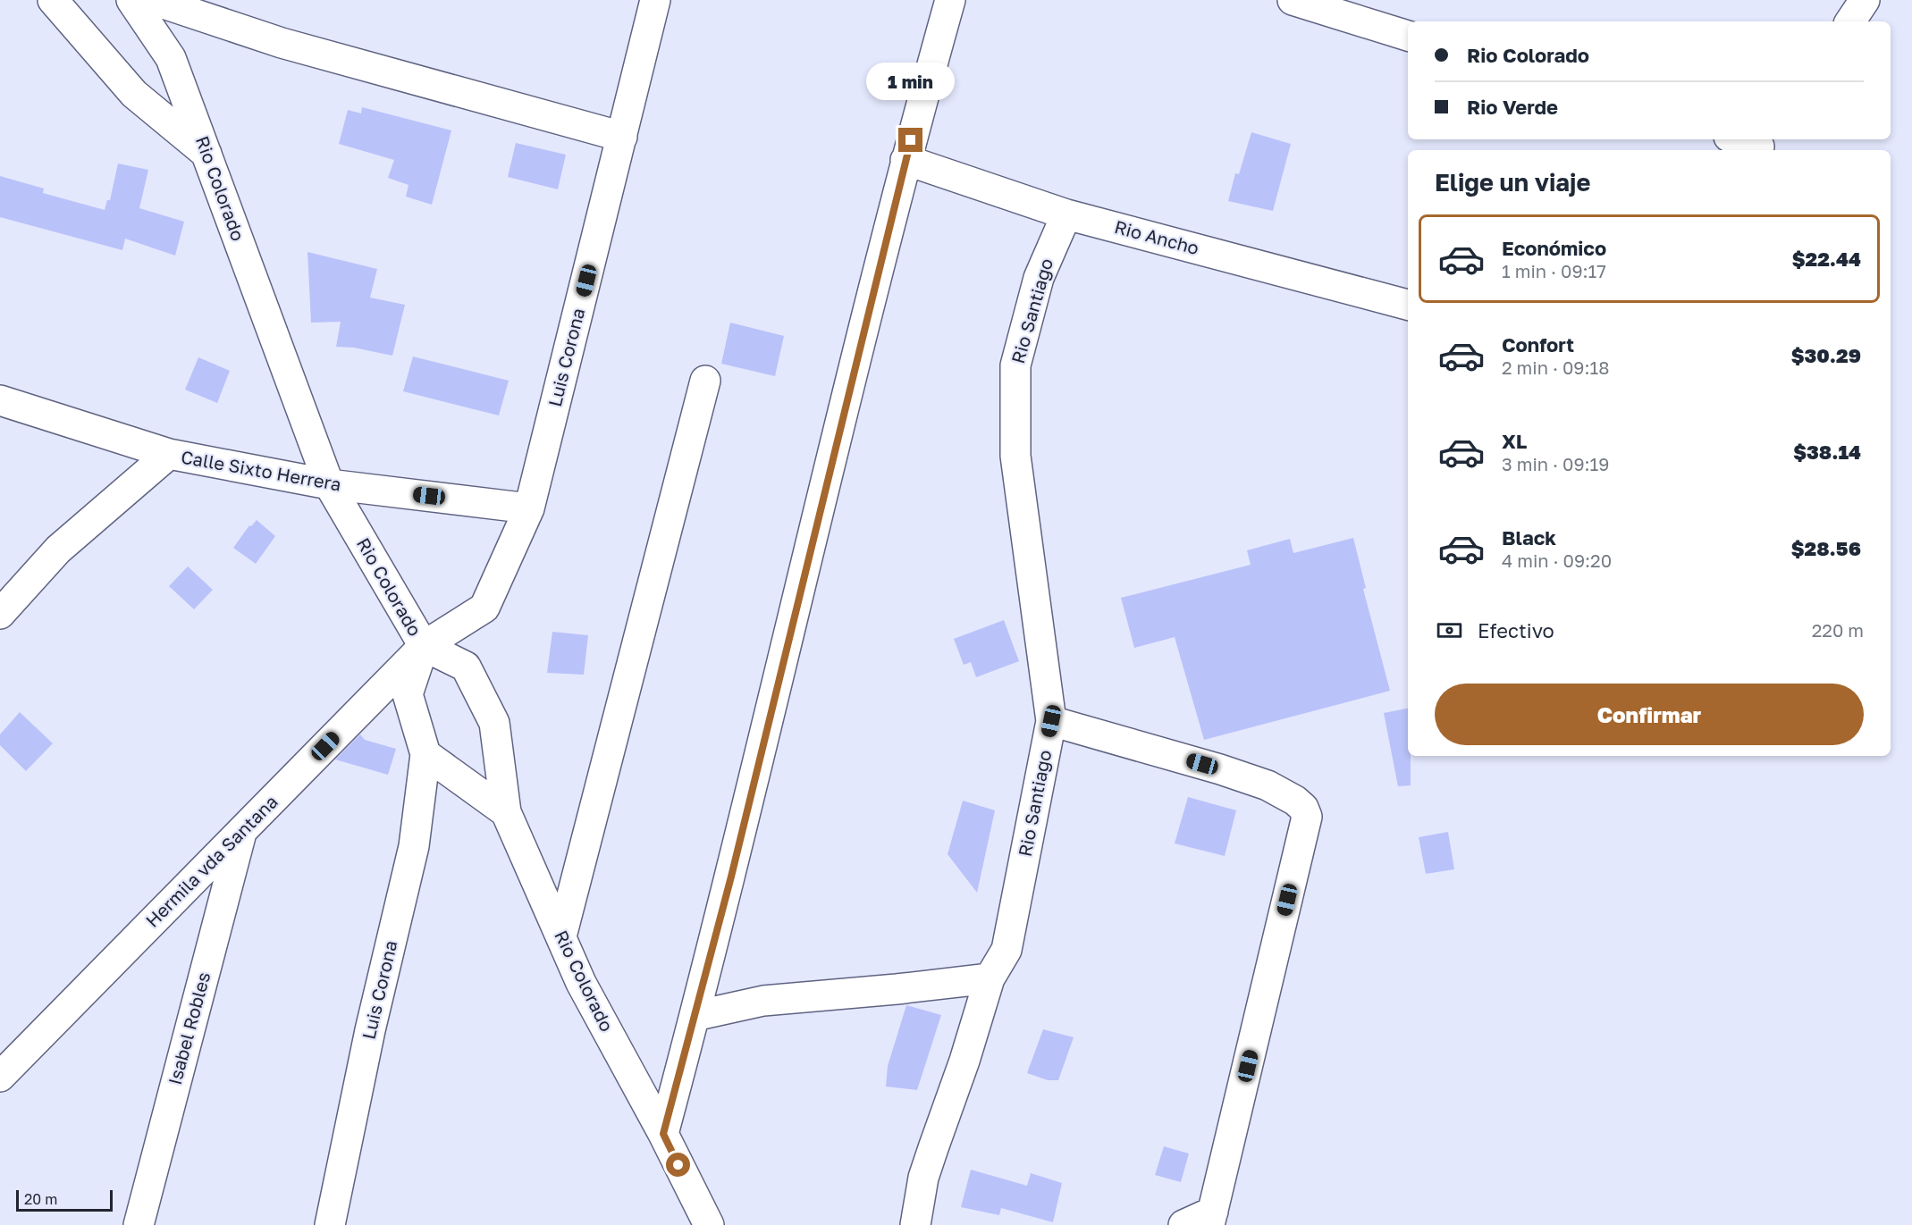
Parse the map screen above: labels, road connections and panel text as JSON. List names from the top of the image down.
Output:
{
  "streets": {
    "street": [
      "Rio Colorado",
      "Rio Ancho",
      "Rio Santiago",
      "Luis Corona",
      "Calle Sixto Herrera",
      "Hermila vda Santana",
      "Isabel Robles"
    ]
  },
  "crossings": [
    ["Rio Colorado", "Luis Corona"],
    ["Rio Colorado", "Calle Sixto Herrera"],
    ["Rio Colorado", "Hermila vda Santana"],
    ["Rio Ancho", "Rio Santiago"],
    ["Luis Corona", "Calle Sixto Herrera"],
    ["Luis Corona", "Hermila vda Santana"],
    ["Hermila vda Santana", "Isabel Robles"]
  ],
  "scale_bar": "20 m",
  "page": {
    "banner": ["Rio Colorado", "Rio Verde"],
    "bubble": "1 min",
    "heading": "Elige un viaje",
    "list": [
      {
        "name": "Económico",
        "note": "1 min · 09:17",
        "value": "$22.44"
      },
      {
        "name": "Confort",
        "note": "2 min · 09:18",
        "value": "$30.29"
      },
      {
        "name": "XL",
        "note": "3 min · 09:19",
        "value": "$38.14"
      },
      {
        "name": "Black",
        "note": "4 min · 09:20",
        "value": "$28.56"
      }
    ],
    "pay": ["Efectivo", "220 m"],
    "buttons": "Confirmar",
    "scale": "20 m"
  }
}
